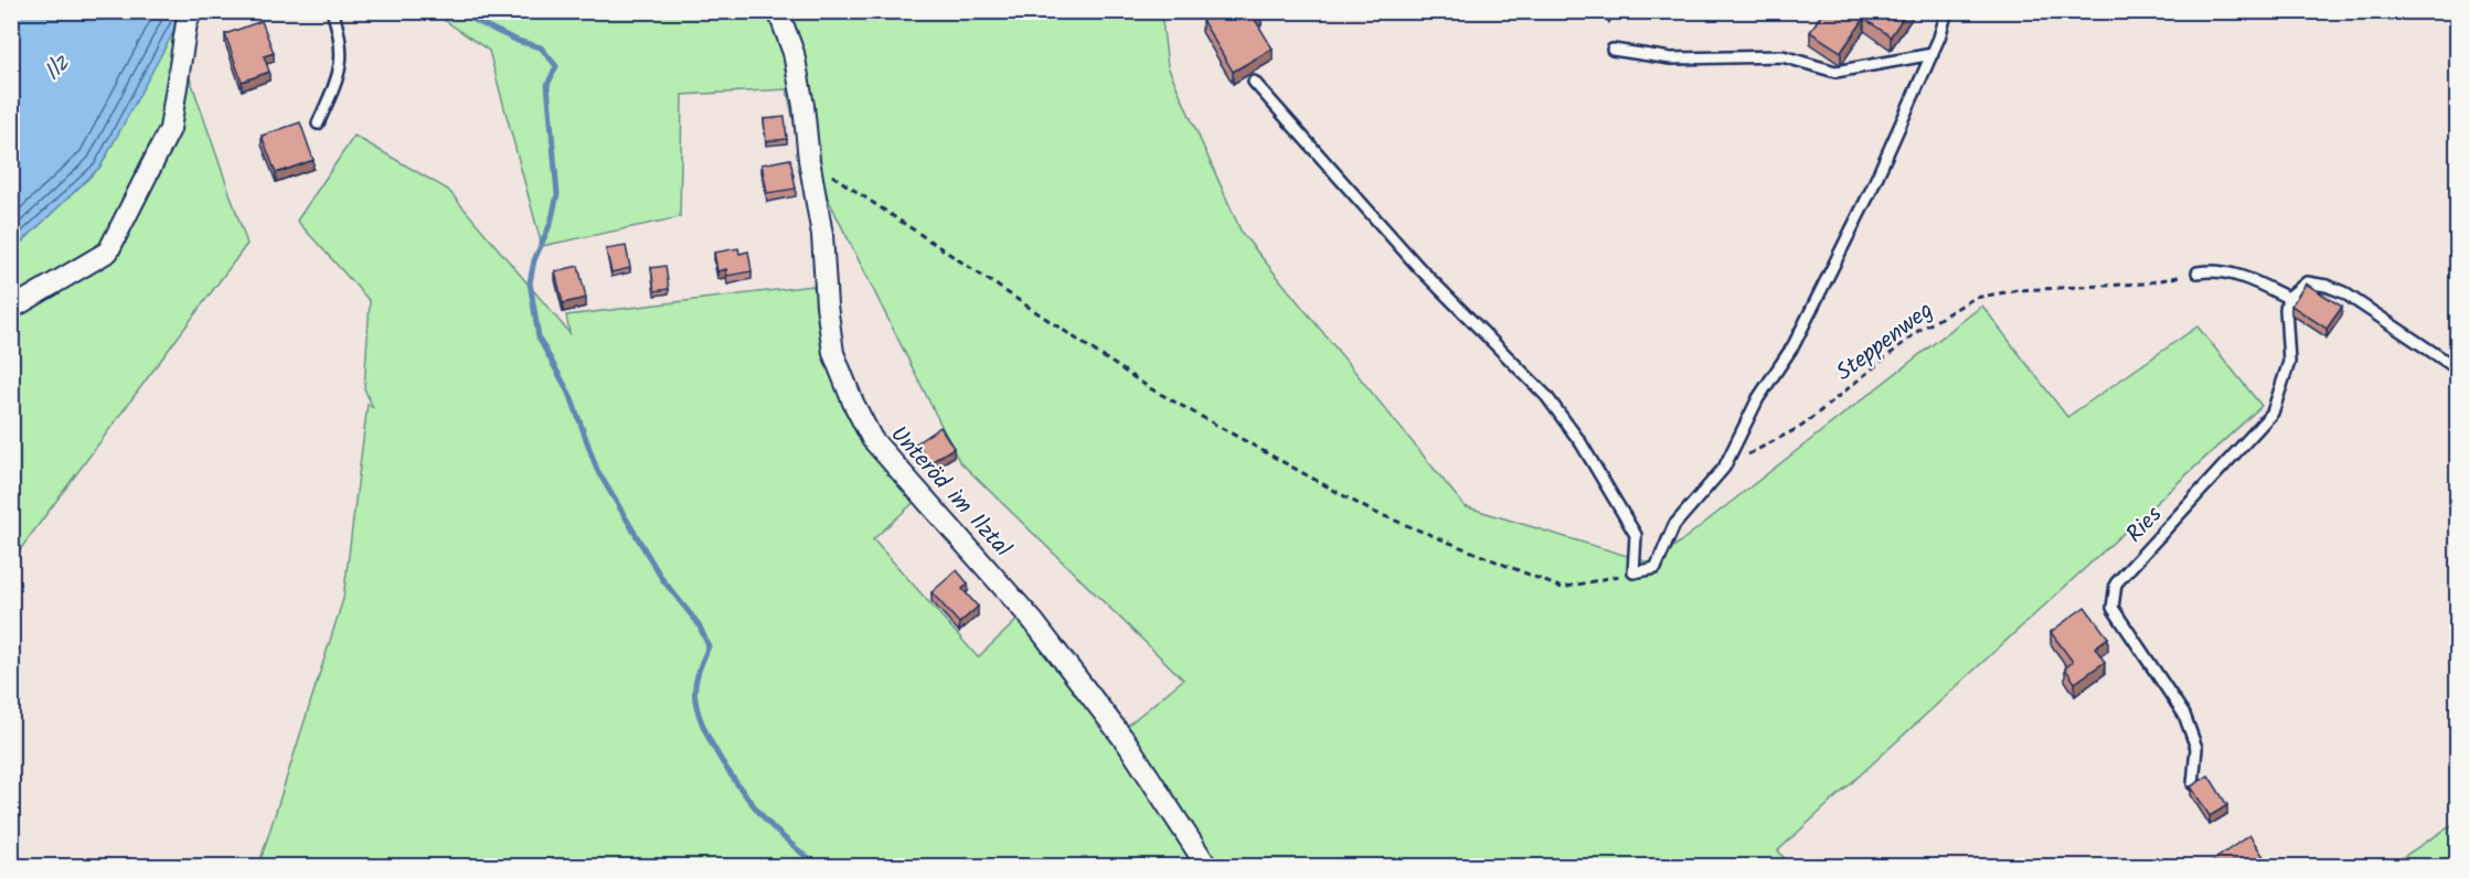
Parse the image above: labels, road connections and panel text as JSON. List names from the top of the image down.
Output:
{
  "streets": {
    "street": ["Unteröd im Ilztal"],
    "lane": ["Ries"],
    "path": ["Steppenweg"]
  },
  "water": ["Ilz"]
}
